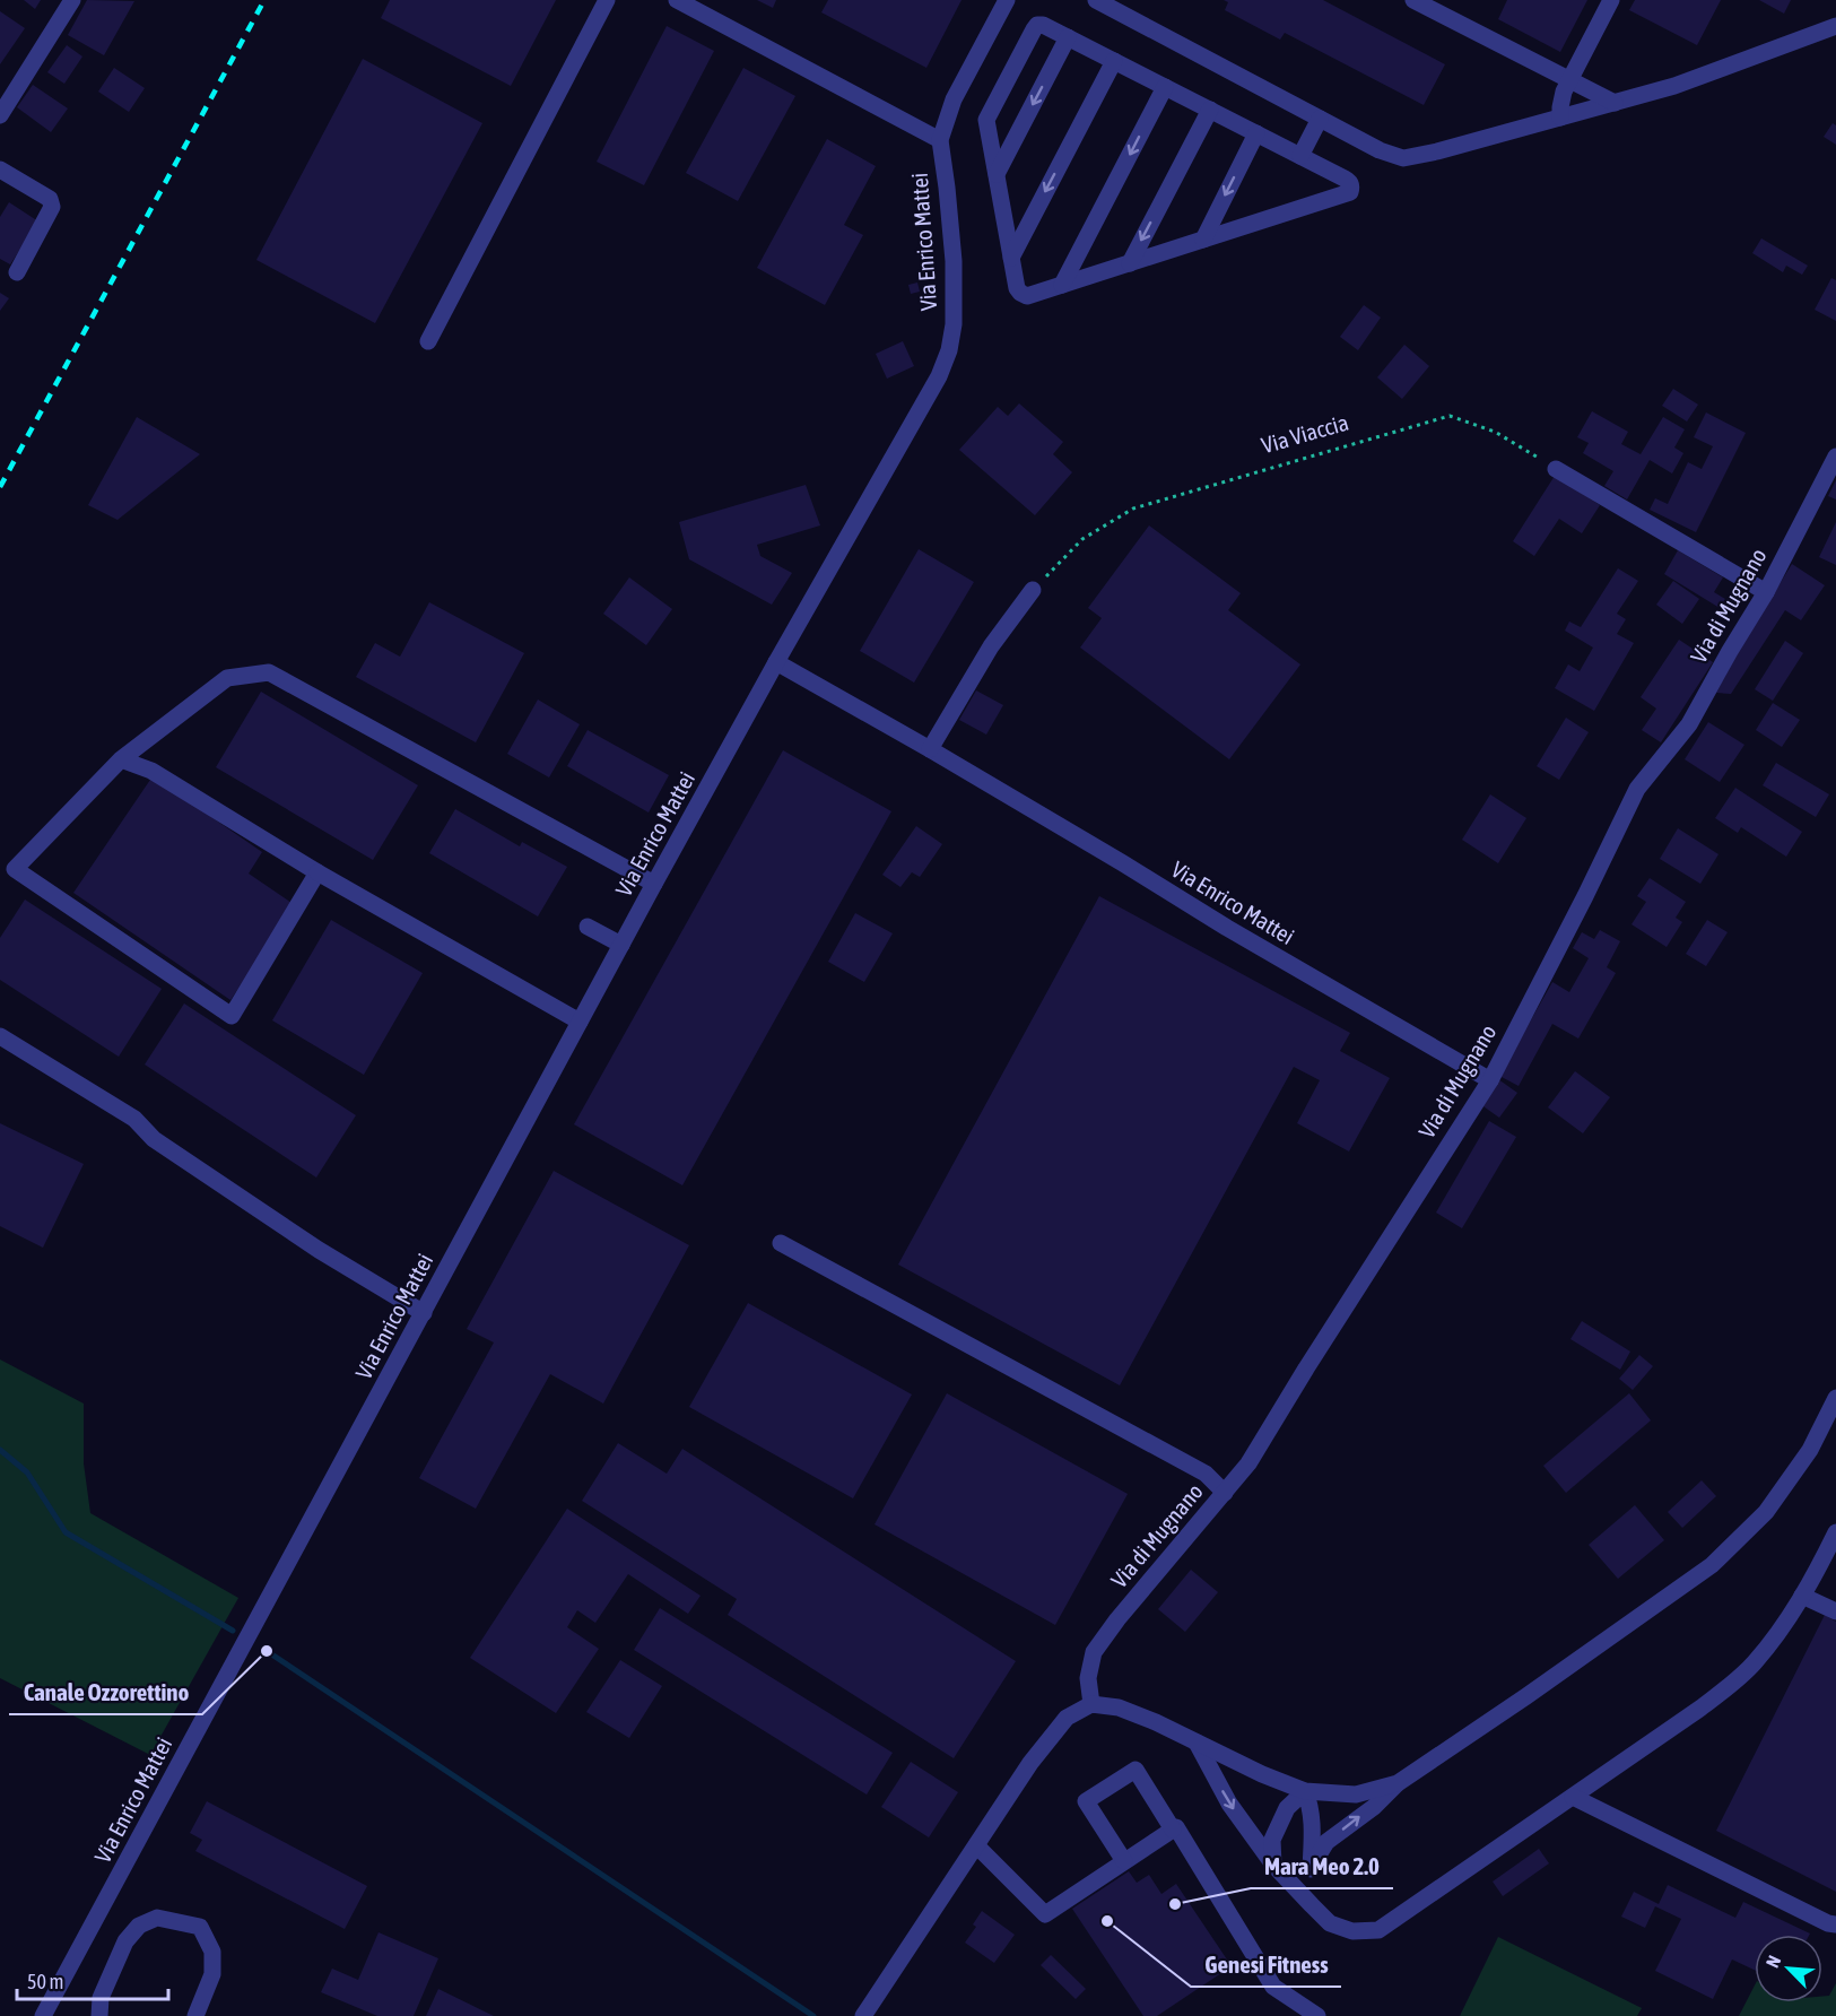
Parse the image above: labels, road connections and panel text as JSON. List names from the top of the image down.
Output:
{
  "streets": {
    "street": ["Via Enrico Mattei", "Via di Mugnano"],
    "path": ["Via Viaccia"]
  },
  "crossings": [
    ["Via Enrico Mattei", "Via di Mugnano"]
  ],
  "places": ["Canale Ozzorettino", "Mara Meo 2.0", "Genesi Fitness"],
  "scale_bar": "50 m",
  "north": "top left"
}
